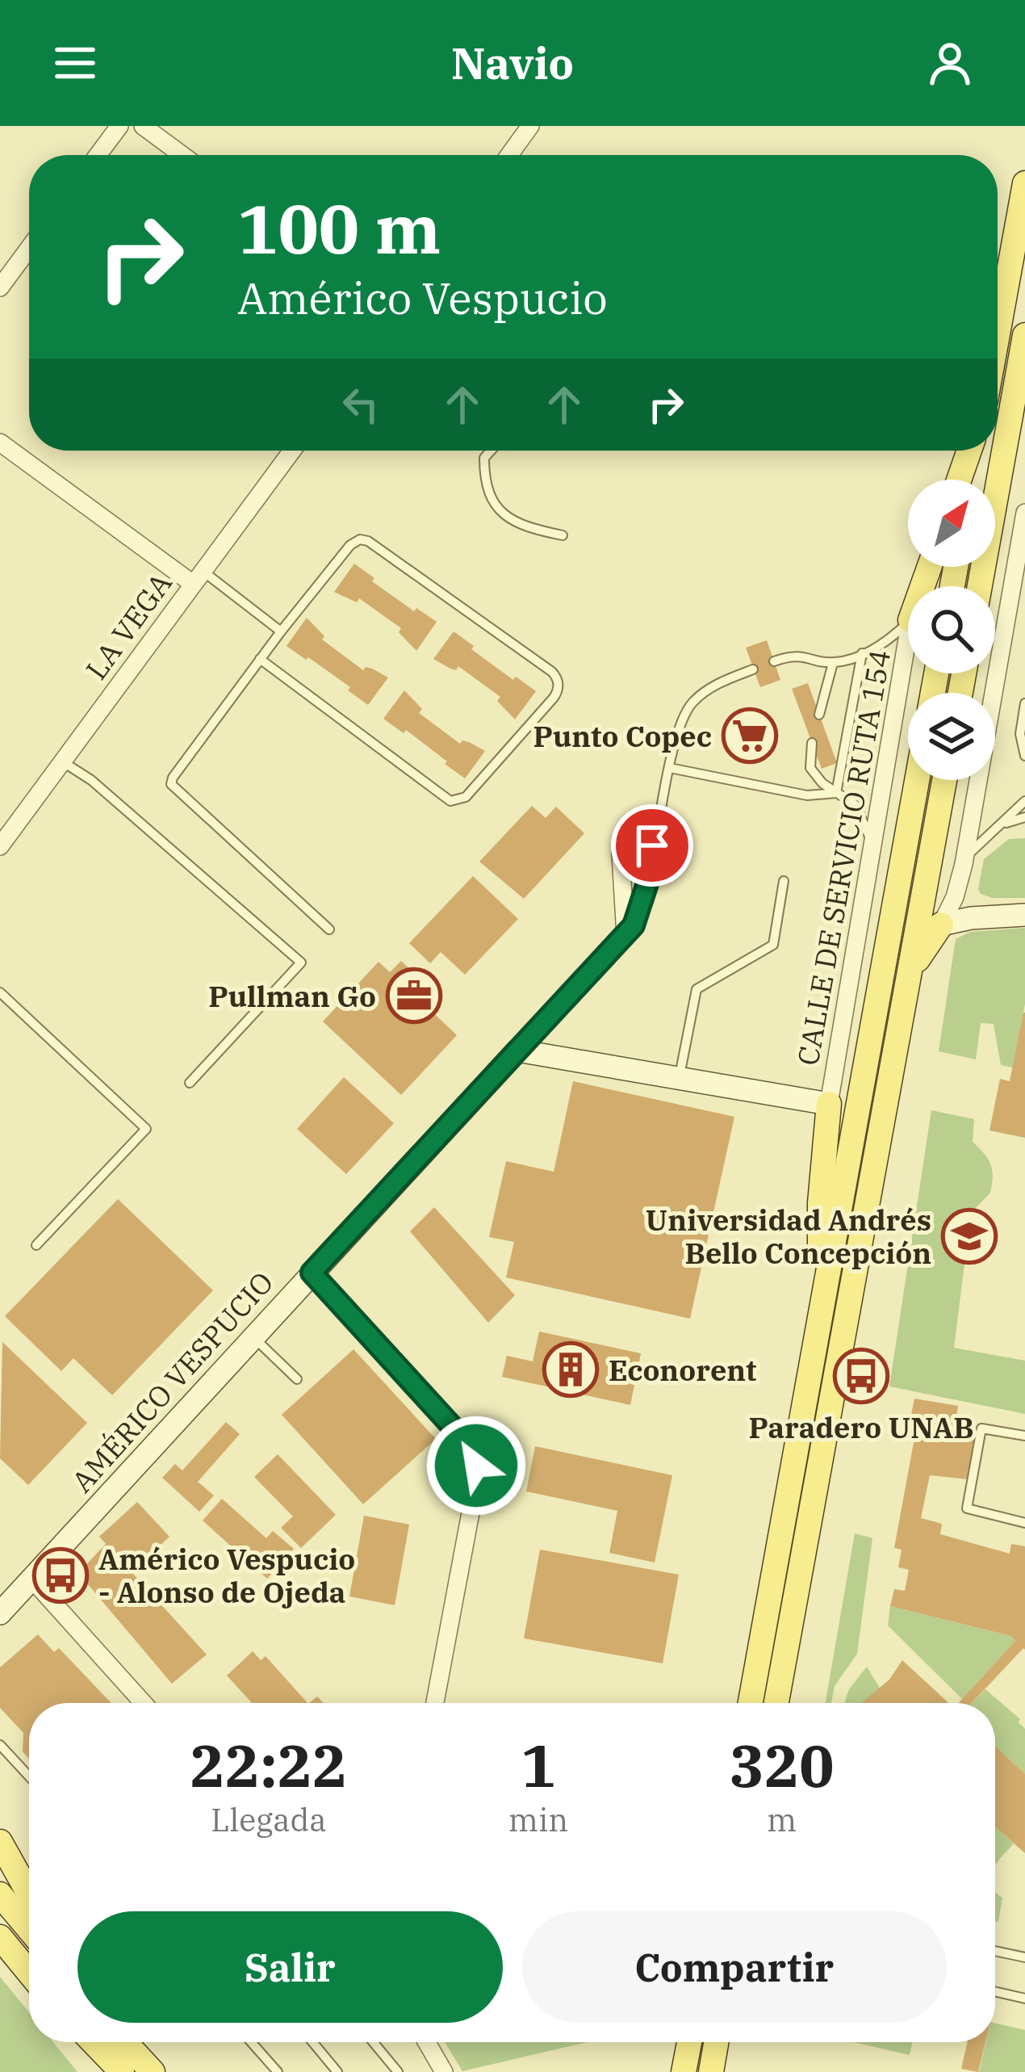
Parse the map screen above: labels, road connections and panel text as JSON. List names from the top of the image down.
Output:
{
  "streets": {
    "street": ["LA VEGA", "CALLE DE SERVICIO RUTA 154", "AMÉRICO VESPUCIO"]
  },
  "places": {
    "supermarket": ["Punto Copec"],
    "office": ["Pullman Go"],
    "school or university": ["Universidad Andrés Bello Concepción"],
    "building": ["Econorent"],
    "bus stop": ["Paradero UNAB", "Américo Vespucio - Alonso de Ojeda"]
  },
  "north": "top right",
  "page": {
    "header": "Navio",
    "turn": ["100 m", "Américo Vespucio"],
    "eta": [
      "22:22",
      "Llegada",
      "1",
      "min",
      "320",
      "m"
    ],
    "buttons": ["Salir", "Compartir"]
  }
}
